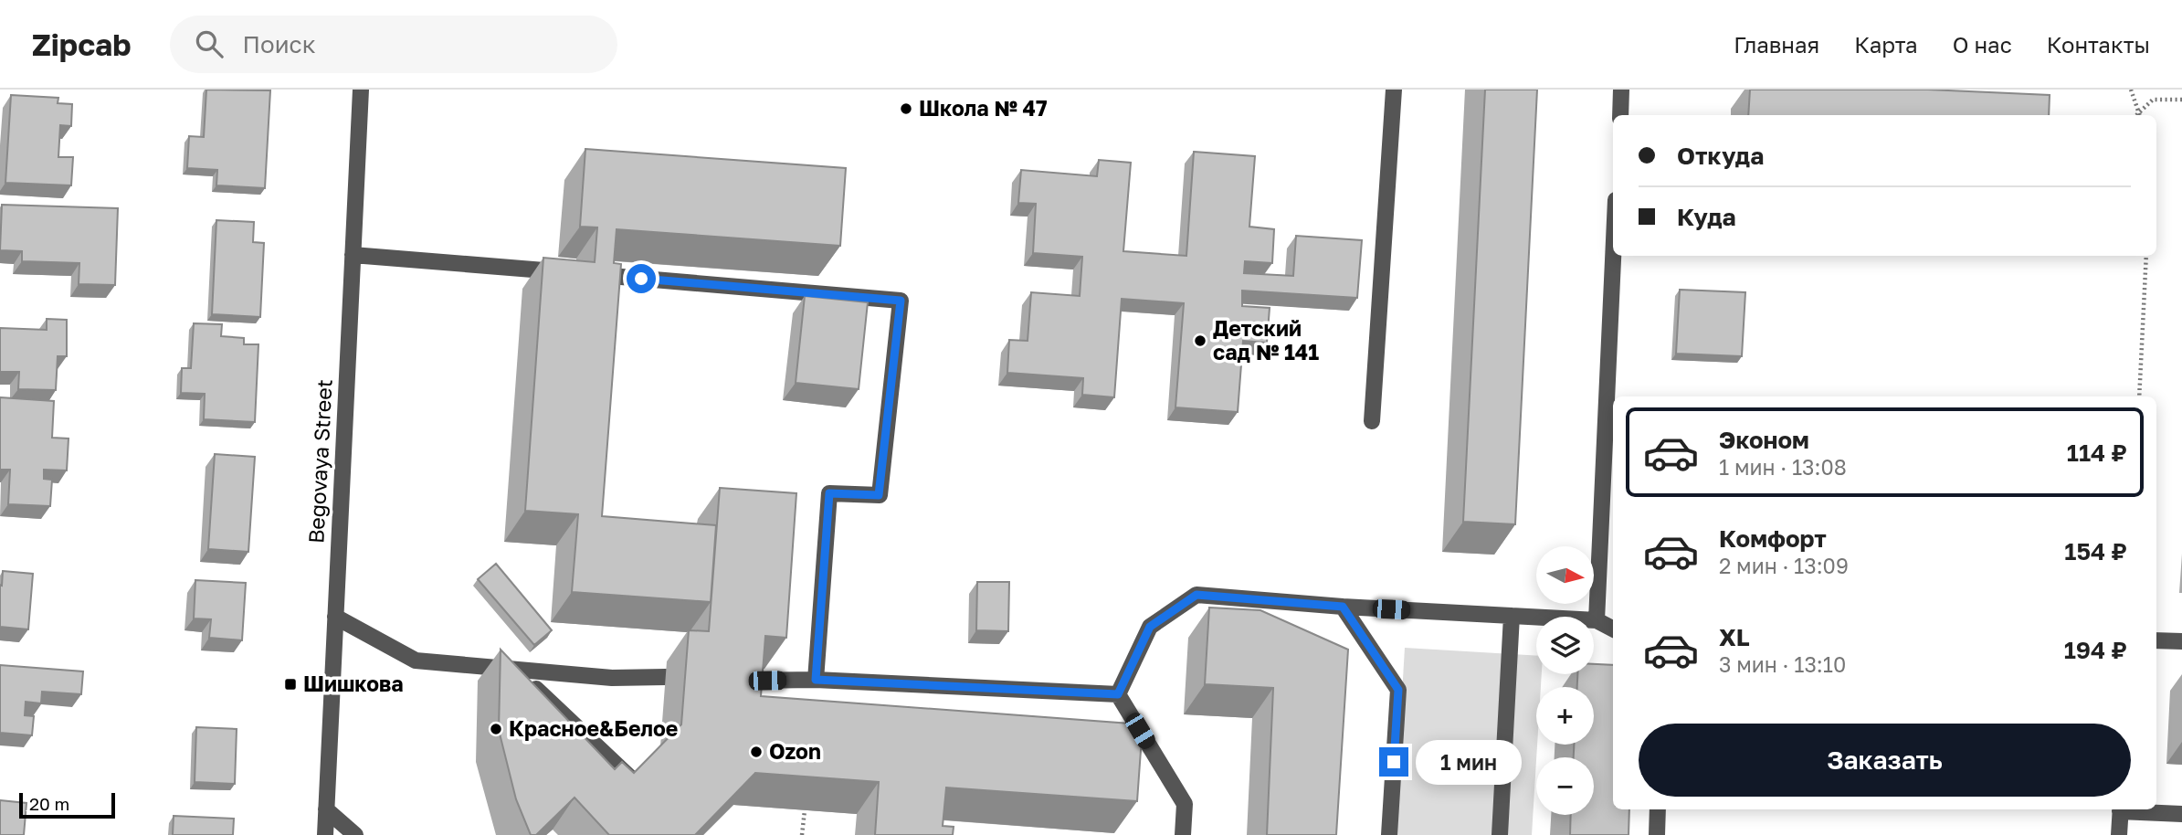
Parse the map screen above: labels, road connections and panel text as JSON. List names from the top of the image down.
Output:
{
  "streets": {
    "street": ["Begovaya Street"]
  },
  "places": {
    "other": [
      "Школа № 47",
      "Детский сад № 141",
      "Красное&Белое",
      "Ozon"
    ],
    "transit": ["Шишкова"]
  },
  "scale_bar": "20 m",
  "north": "right",
  "page": {
    "header": "Zipcab",
    "search": "Поиск",
    "nav": [
      "Главная",
      "Карта",
      "О нас",
      "Контакты"
    ],
    "banner": ["Откуда", "Куда"],
    "list": [
      {
        "name": "Эконом",
        "note": "1 мин · 13:08",
        "value": "114 ₽"
      },
      {
        "name": "Комфорт",
        "note": "2 мин · 13:09",
        "value": "154 ₽"
      },
      {
        "name": "XL",
        "note": "3 мин · 13:10",
        "value": "194 ₽"
      }
    ],
    "map_buttons": ["+", "−"],
    "buttons": "Заказать",
    "bubble": "1 мин",
    "scale": "20 m"
  }
}
